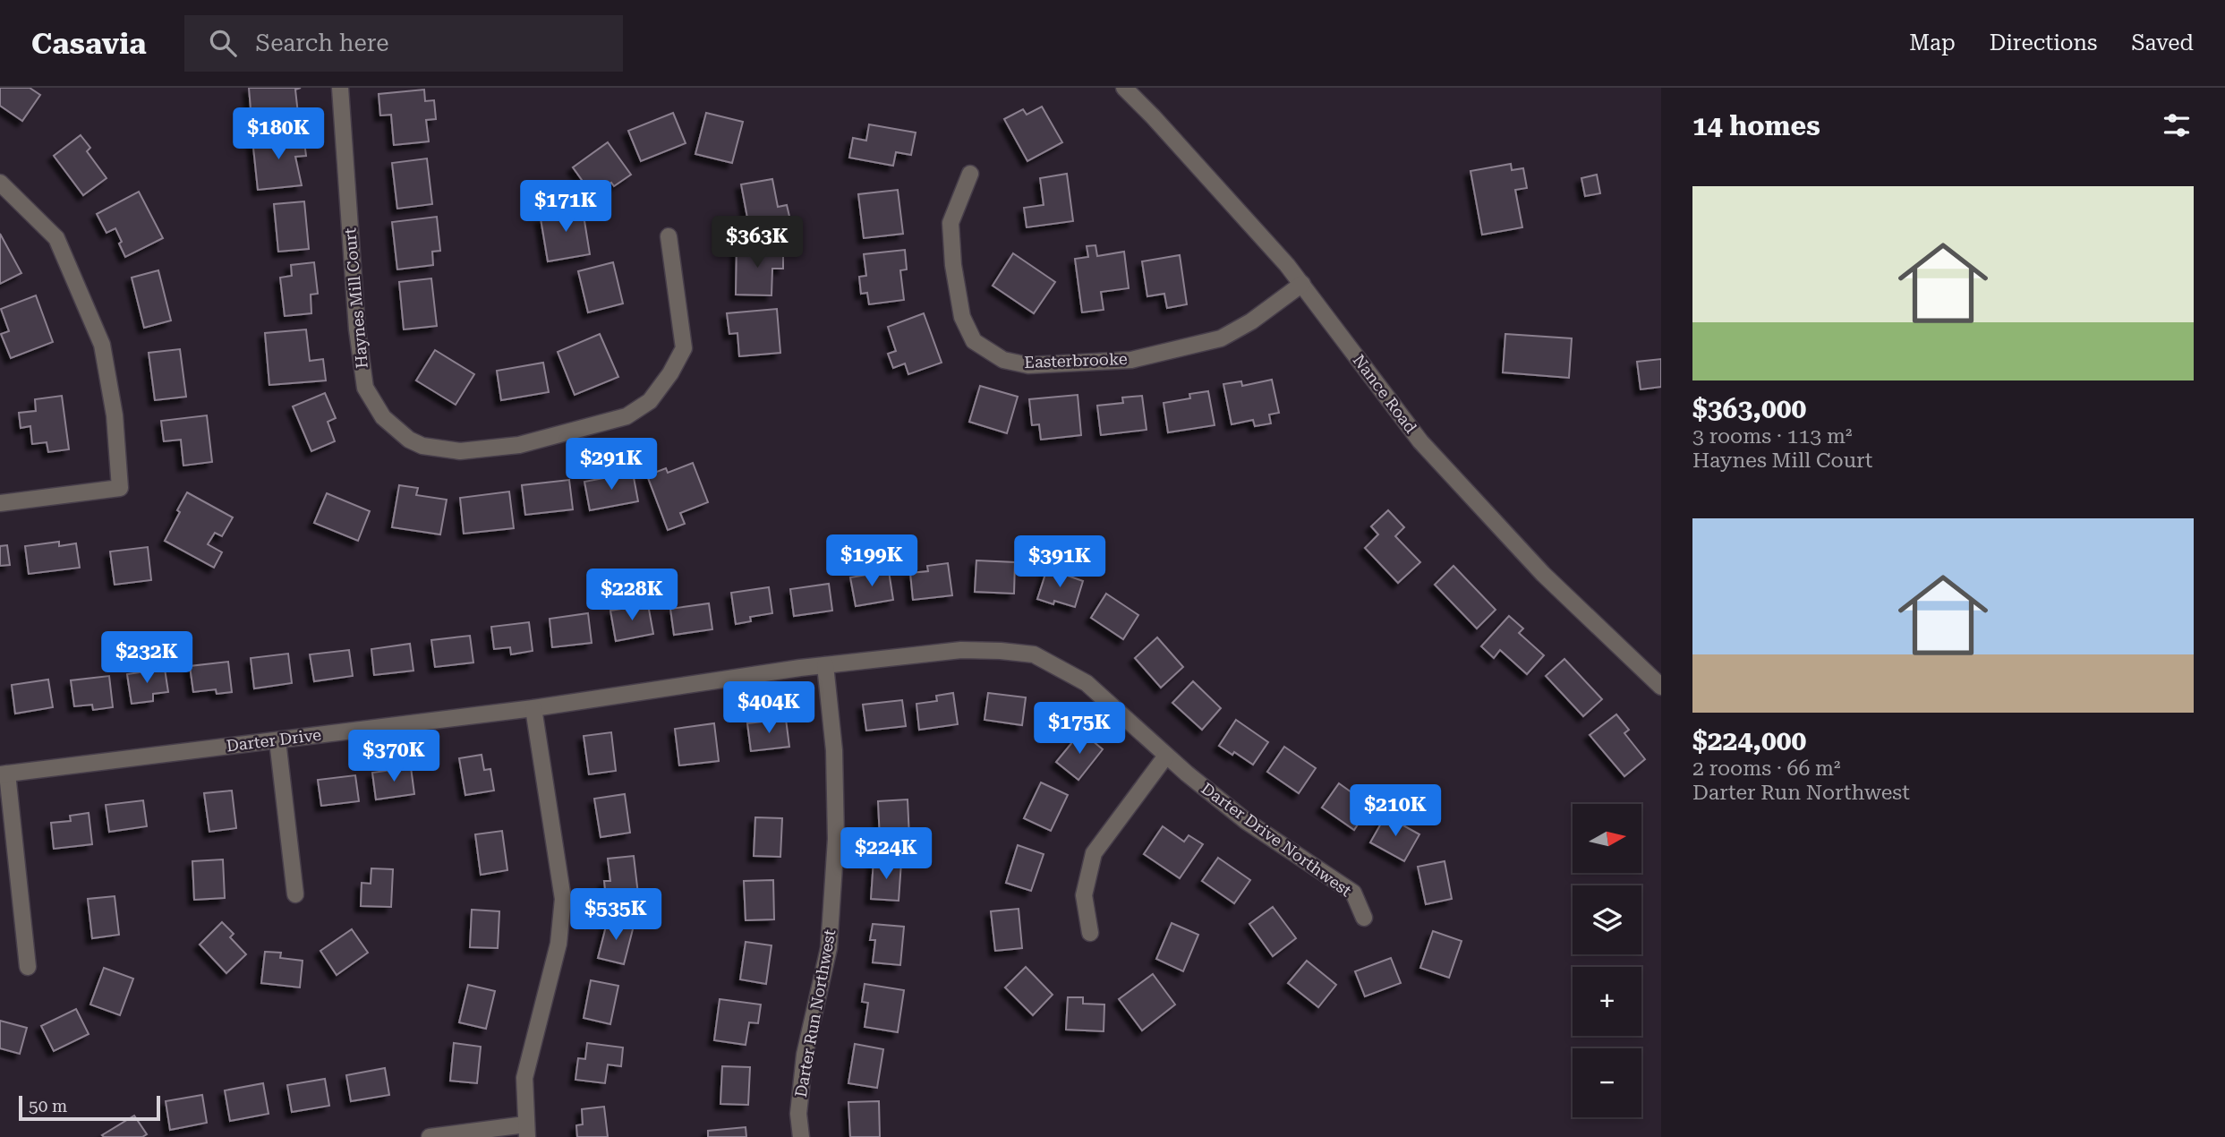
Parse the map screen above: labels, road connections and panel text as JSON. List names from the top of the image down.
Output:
{
  "streets": {
    "street": [
      "Haynes Mill Court",
      "Easterbrooke",
      "Nance Road",
      "Darter Drive",
      "Darter Drive Northwest",
      "Darter Run Northwest"
    ]
  },
  "crossings": [
    ["Easterbrooke", "Nance Road"],
    ["Darter Drive", "Darter Drive Northwest"],
    ["Darter Drive Northwest", "Darter Run Northwest"]
  ],
  "scale_bar": "50 m",
  "north": "right",
  "page": {
    "header": "Casavia",
    "search": "Search here",
    "nav": ["Map", "Directions", "Saved"],
    "heading": "14 homes",
    "price": [
      "$180K",
      "$171K",
      "$363K",
      "$291K",
      "$199K",
      "$391K",
      "$228K",
      "$232K",
      "$404K",
      "$175K",
      "$370K",
      "$210K",
      "$224K",
      "$535K"
    ],
    "list": [
      {
        "name": "$363,000",
        "note": "3 rooms · 113 m² · Haynes Mill Court"
      },
      {
        "name": "$224,000",
        "note": "2 rooms · 66 m² · Darter Run Northwest"
      }
    ],
    "map_buttons": ["+", "−"],
    "scale": "50 m"
  }
}
